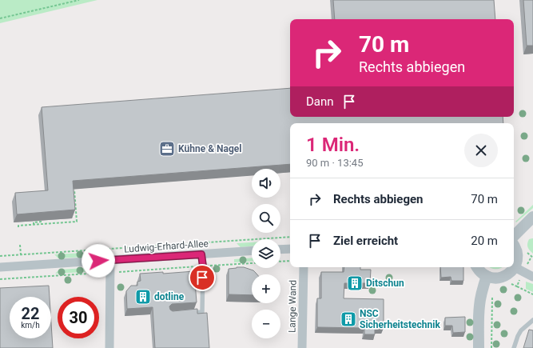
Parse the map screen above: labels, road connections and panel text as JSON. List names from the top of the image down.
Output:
{
  "streets": {
    "street": ["Ludwig-Erhard-Allee", "Lange Wand"]
  },
  "places": {
    "office": ["Kühne & Nagel"],
    "building": ["Ditschun", "dotline", "NSC Sicherheitstechnik"]
  },
  "page": {
    "turn": ["70 m", "Rechts abbiegen"],
    "then": "Dann",
    "heading": ["1 Min.", "90 m · 13:45"],
    "map_buttons": ["+", "−"],
    "list": [
      {
        "name": "Rechts abbiegen",
        "value": "70 m"
      },
      {
        "name": "Ziel erreicht",
        "value": "20 m"
      }
    ],
    "speed": "22 km/h",
    "limit": "30"
  }
}
